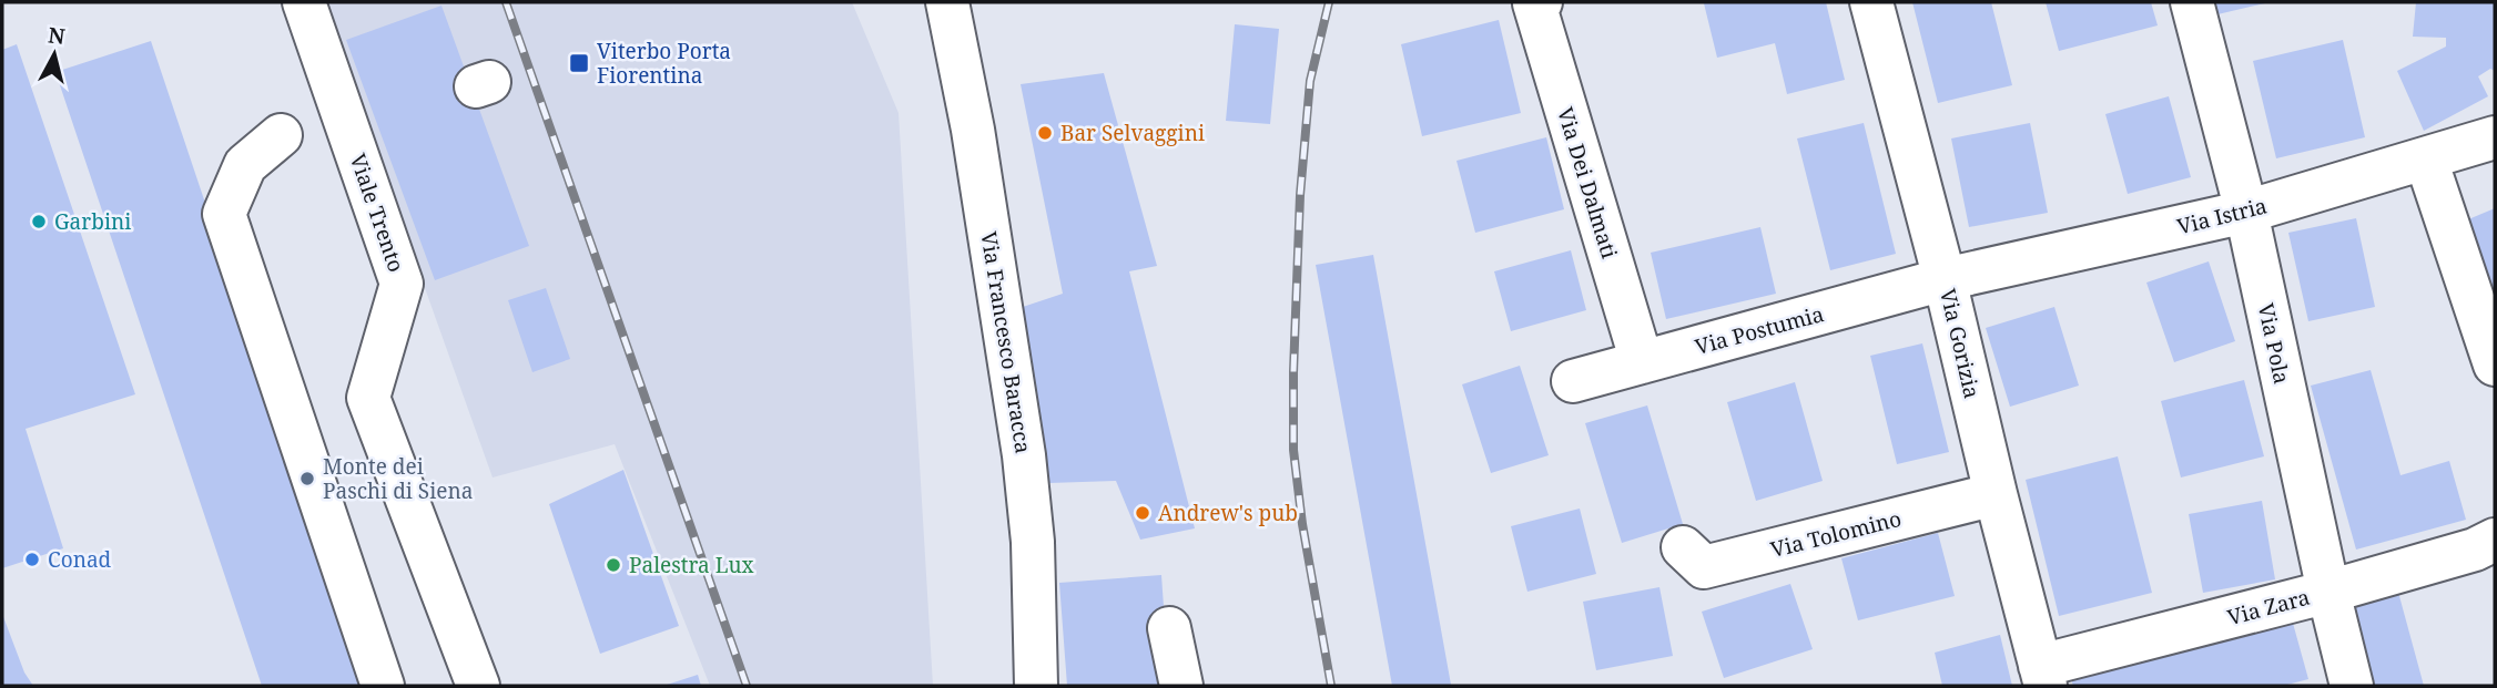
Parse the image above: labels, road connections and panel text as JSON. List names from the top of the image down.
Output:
{
  "streets": {
    "street": [
      "Via Dei Dalmati",
      "Viale Trento",
      "Via Istria",
      "Via Postumia",
      "Via Francesco Baracca",
      "Via Gorizia",
      "Via Pola",
      "Via Tolomino",
      "Via Zara"
    ]
  },
  "crossings": [
    ["Via Dei Dalmati", "Via Postumia"],
    ["Via Istria", "Via Postumia"],
    ["Via Istria", "Via Gorizia"],
    ["Via Istria", "Via Pola"],
    ["Via Postumia", "Via Gorizia"],
    ["Via Gorizia", "Via Tolomino"],
    ["Via Gorizia", "Via Zara"],
    ["Via Pola", "Via Zara"]
  ],
  "places": {
    "transit": ["Viterbo Porta Fiorentina"],
    "other": [
      "Bar Selvaggini",
      "Garbini",
      "Monte dei Paschi di Siena",
      "Andrew's pub",
      "Conad",
      "Palestra Lux"
    ]
  },
  "north": "top"
}
